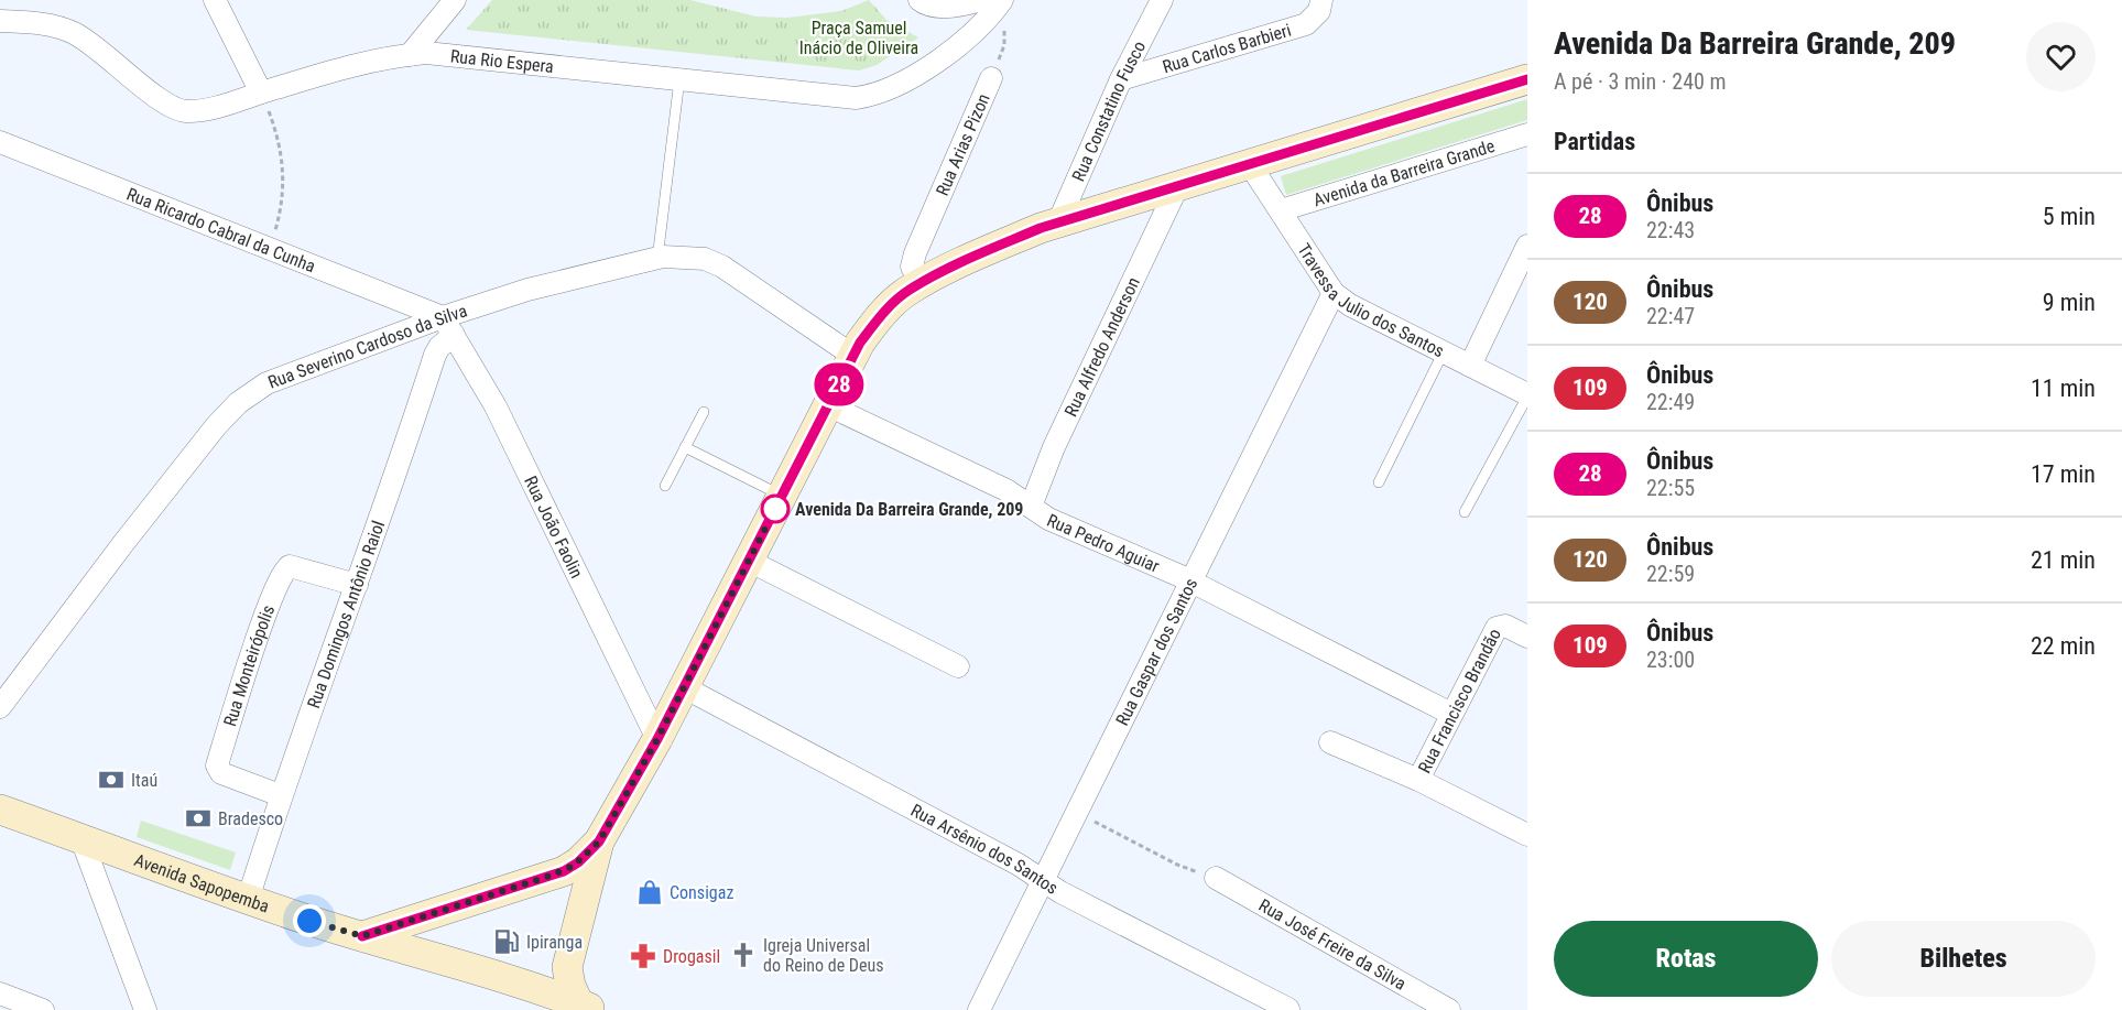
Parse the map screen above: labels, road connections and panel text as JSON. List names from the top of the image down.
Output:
{
  "streets": {
    "main road": ["Avenida Sapopemba"],
    "street": [
      "Rua Carlos Barbieri",
      "Rua Rio Espera",
      "Rua Constatino Fusco",
      "Rua Arias Pizon",
      "Avenida da Barreira Grande",
      "Rua Ricardo Cabral da Cunha",
      "Travessa Julio dos Santos",
      "Rua Alfredo Anderson",
      "Rua Severino Cardoso da Silva",
      "Rua João Faolin",
      "Rua Pedro Aguiar",
      "Rua Domingos Antônio Raiol",
      "Rua Gaspar dos Santos",
      "Rua Monteirópolis",
      "Rua Francisco Brandão",
      "Rua Arsênio dos Santos",
      "Rua José Freire da Silva"
    ]
  },
  "crossings": [
    ["Rua Carlos Barbieri", "Rua Constatino Fusco"],
    ["Avenida da Barreira Grande", "Travessa Julio dos Santos"],
    ["Rua Ricardo Cabral da Cunha", "Rua Severino Cardoso da Silva"],
    ["Rua Ricardo Cabral da Cunha", "Rua João Faolin"],
    ["Rua Ricardo Cabral da Cunha", "Rua Domingos Antônio Raiol"],
    ["Travessa Julio dos Santos", "Rua Gaspar dos Santos"],
    ["Rua Alfredo Anderson", "Rua Pedro Aguiar"],
    ["Rua Severino Cardoso da Silva", "Rua João Faolin"],
    ["Rua Severino Cardoso da Silva", "Rua Domingos Antônio Raiol"],
    ["Rua João Faolin", "Rua Domingos Antônio Raiol"],
    ["Rua Pedro Aguiar", "Rua Gaspar dos Santos"],
    ["Rua Pedro Aguiar", "Rua Francisco Brandão"],
    ["Rua Domingos Antônio Raiol", "Rua Monteirópolis"],
    ["Rua Domingos Antônio Raiol", "Avenida Sapopemba"],
    ["Rua Gaspar dos Santos", "Rua Arsênio dos Santos"]
  ],
  "parks": ["Praça Samuel Inácio de Oliveira"],
  "places": {
    "other": ["Avenida Da Barreira Grande, 209"],
    "bank": ["Itaú", "Bradesco"],
    "shop": ["Consigaz"],
    "fuel station": ["Ipiranga"],
    "church": ["Igreja Universal do Reino de Deus"],
    "pharmacy": ["Drogasil"]
  },
  "lines": ["bus line 28"],
  "page": {
    "on_map": "28",
    "heading": [
      ["Avenida Da Barreira Grande, 209", "A pé · 3 min · 240 m"],
      "Partidas"
    ],
    "list": [
      {
        "mark": "28",
        "name": "Ônibus",
        "note": "22:43",
        "value": "5 min"
      },
      {
        "mark": "120",
        "name": "Ônibus",
        "note": "22:47",
        "value": "9 min"
      },
      {
        "mark": "109",
        "name": "Ônibus",
        "note": "22:49",
        "value": "11 min"
      },
      {
        "mark": "28",
        "name": "Ônibus",
        "note": "22:55",
        "value": "17 min"
      },
      {
        "mark": "120",
        "name": "Ônibus",
        "note": "22:59",
        "value": "21 min"
      },
      {
        "mark": "109",
        "name": "Ônibus",
        "note": "23:00",
        "value": "22 min"
      }
    ],
    "buttons": ["Rotas", "Bilhetes"]
  }
}
